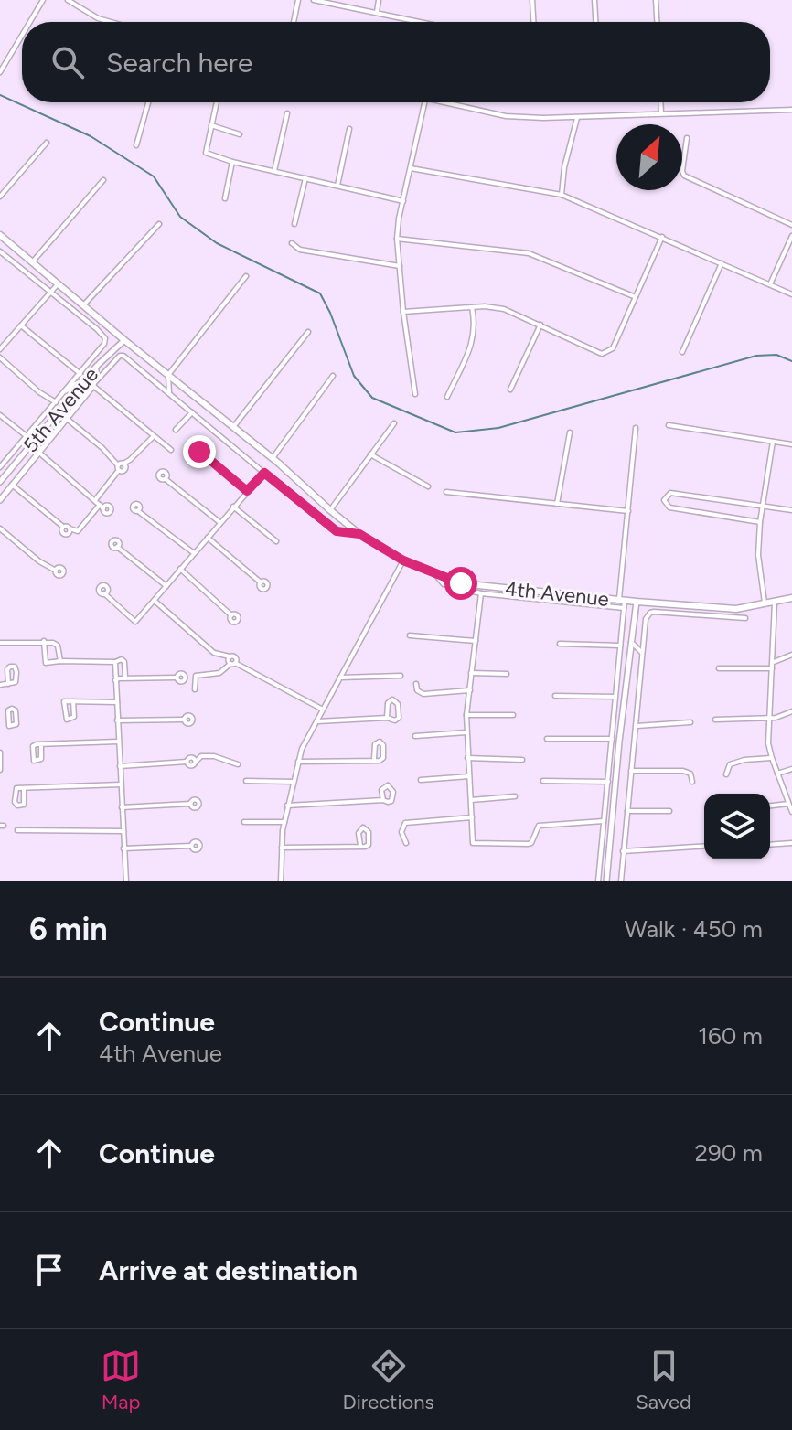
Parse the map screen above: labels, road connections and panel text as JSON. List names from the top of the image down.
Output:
{
  "streets": {
    "main road": ["4th Avenue"],
    "street": ["5th Avenue"]
  },
  "crossings": [
    ["5th Avenue", "4th Avenue"]
  ],
  "north": "top right",
  "page": {
    "search": "Search here",
    "heading": ["6 min", "Walk · 450 m"],
    "list": [
      ["Continue", "4th Avenue", "160 m"],
      ["Continue", "290 m"],
      "Arrive at destination"
    ],
    "nav": ["Map", "Directions", "Saved"]
  }
}
